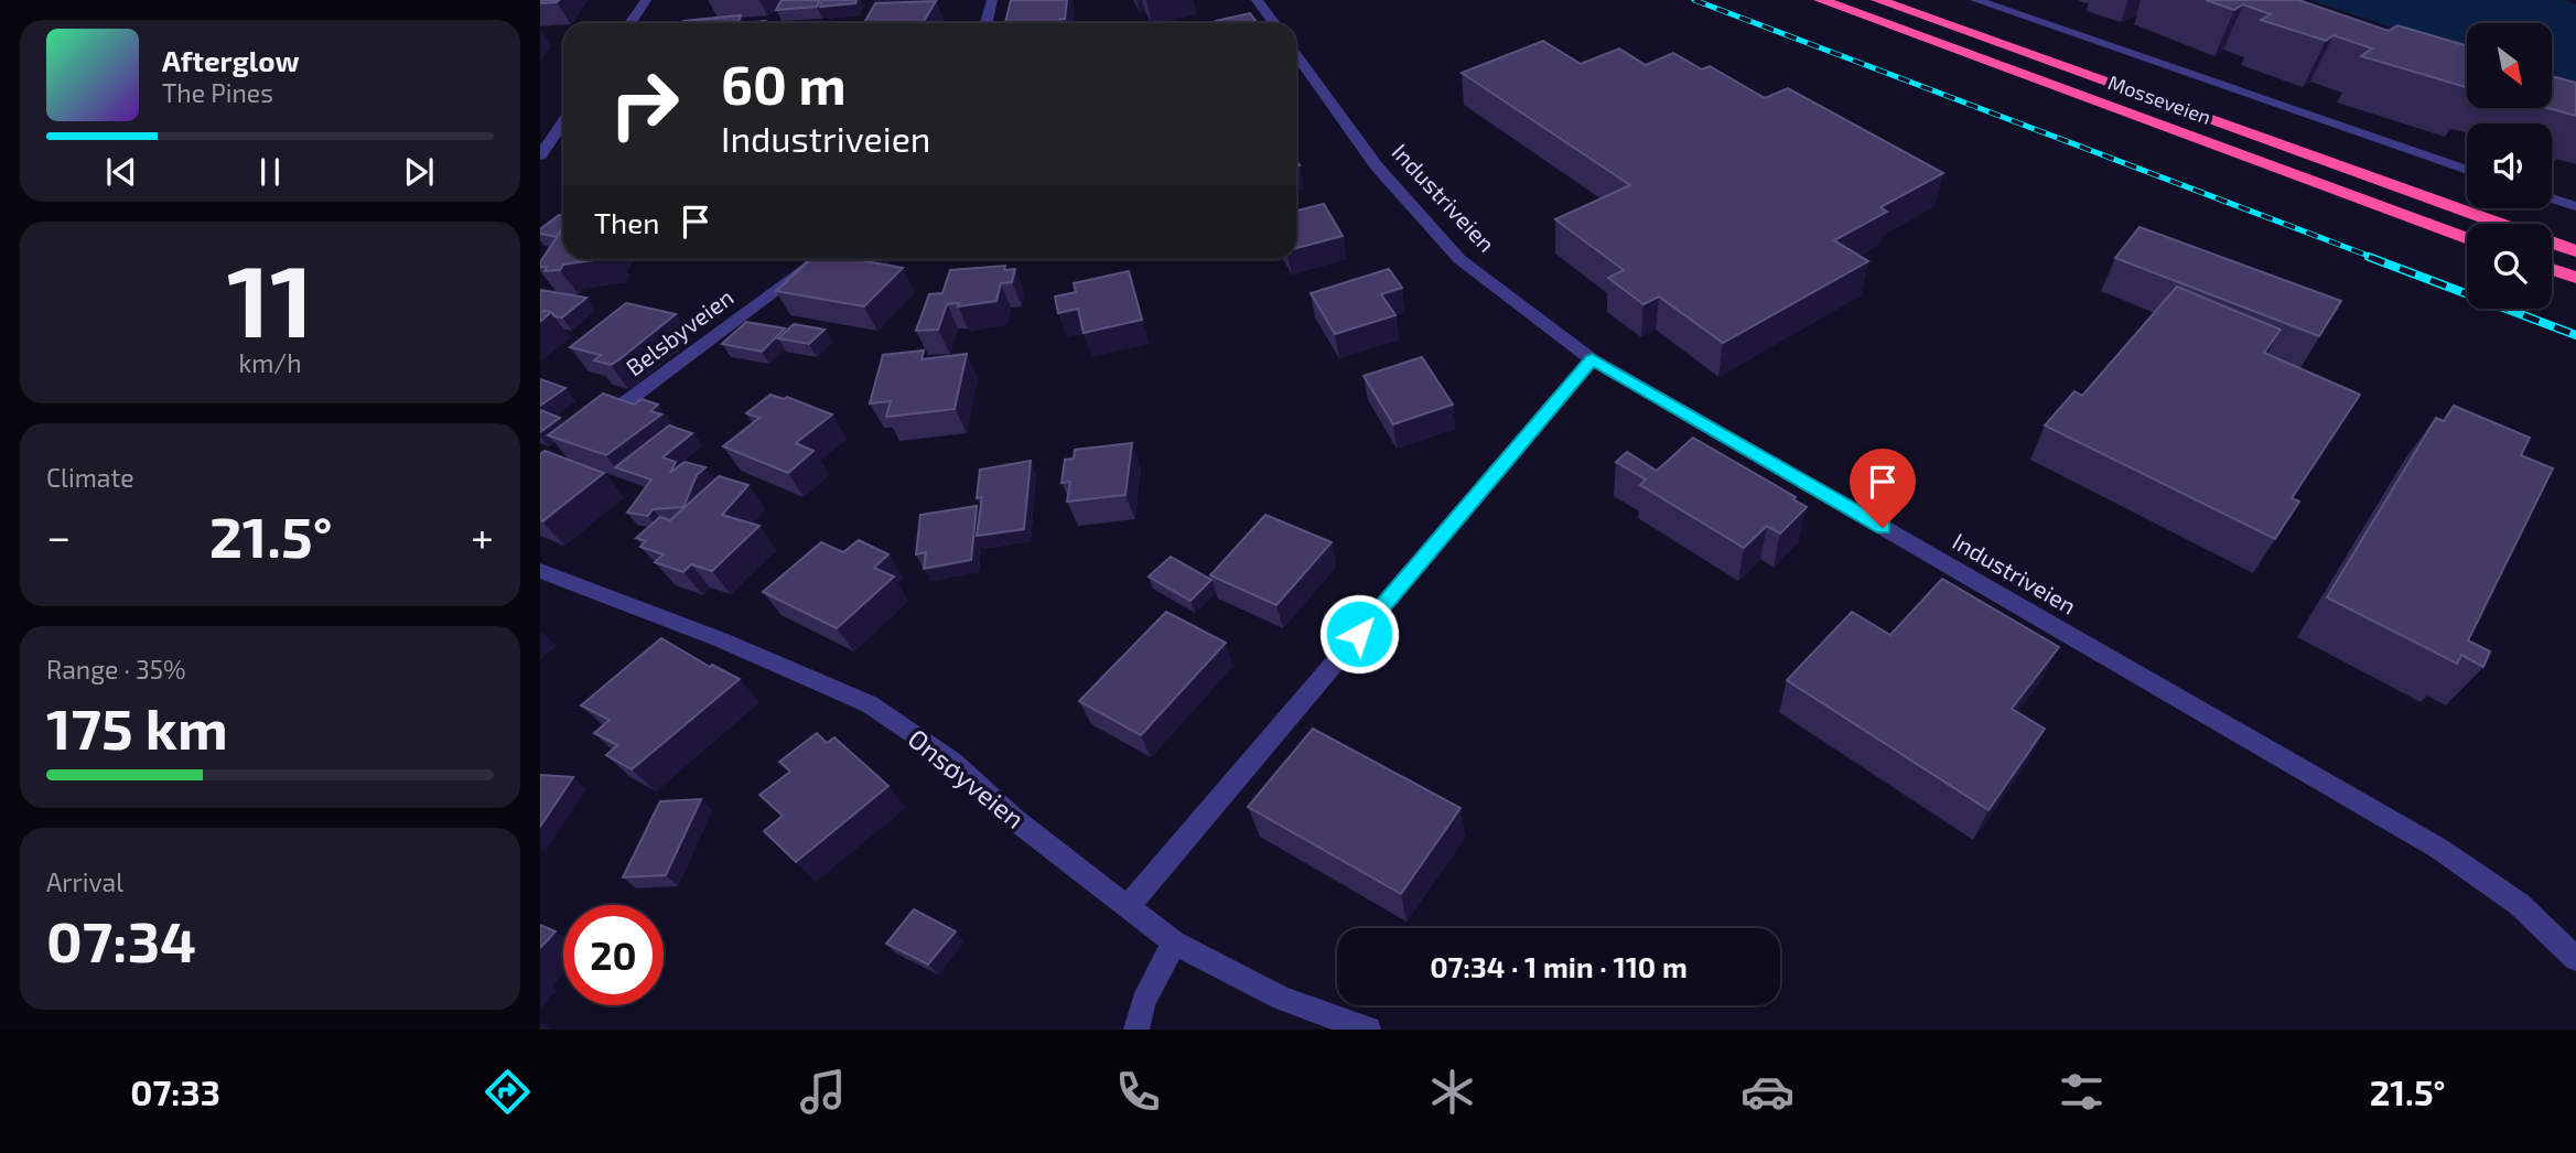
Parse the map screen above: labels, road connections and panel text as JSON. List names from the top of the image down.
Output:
{
  "streets": {
    "highway": ["Mosseveien"],
    "street": ["Industriveien", "Belsbyveien", "Onsøyveien"]
  },
  "north": "bottom right",
  "page": {
    "turn": ["60 m", "Industriveien"],
    "song": ["Afterglow", "The Pines"],
    "then": "Then",
    "tile": [
      ["11", "km/h"],
      "Climate",
      ["Range · 35%", "175 km"],
      ["Arrival", "07:34"]
    ],
    "heat": ["−", "21.5°", "+"],
    "limit": "20",
    "trip": "07:34 · 1 min · 110 m",
    "tabs": ["07:33", "21.5°"]
  }
}
